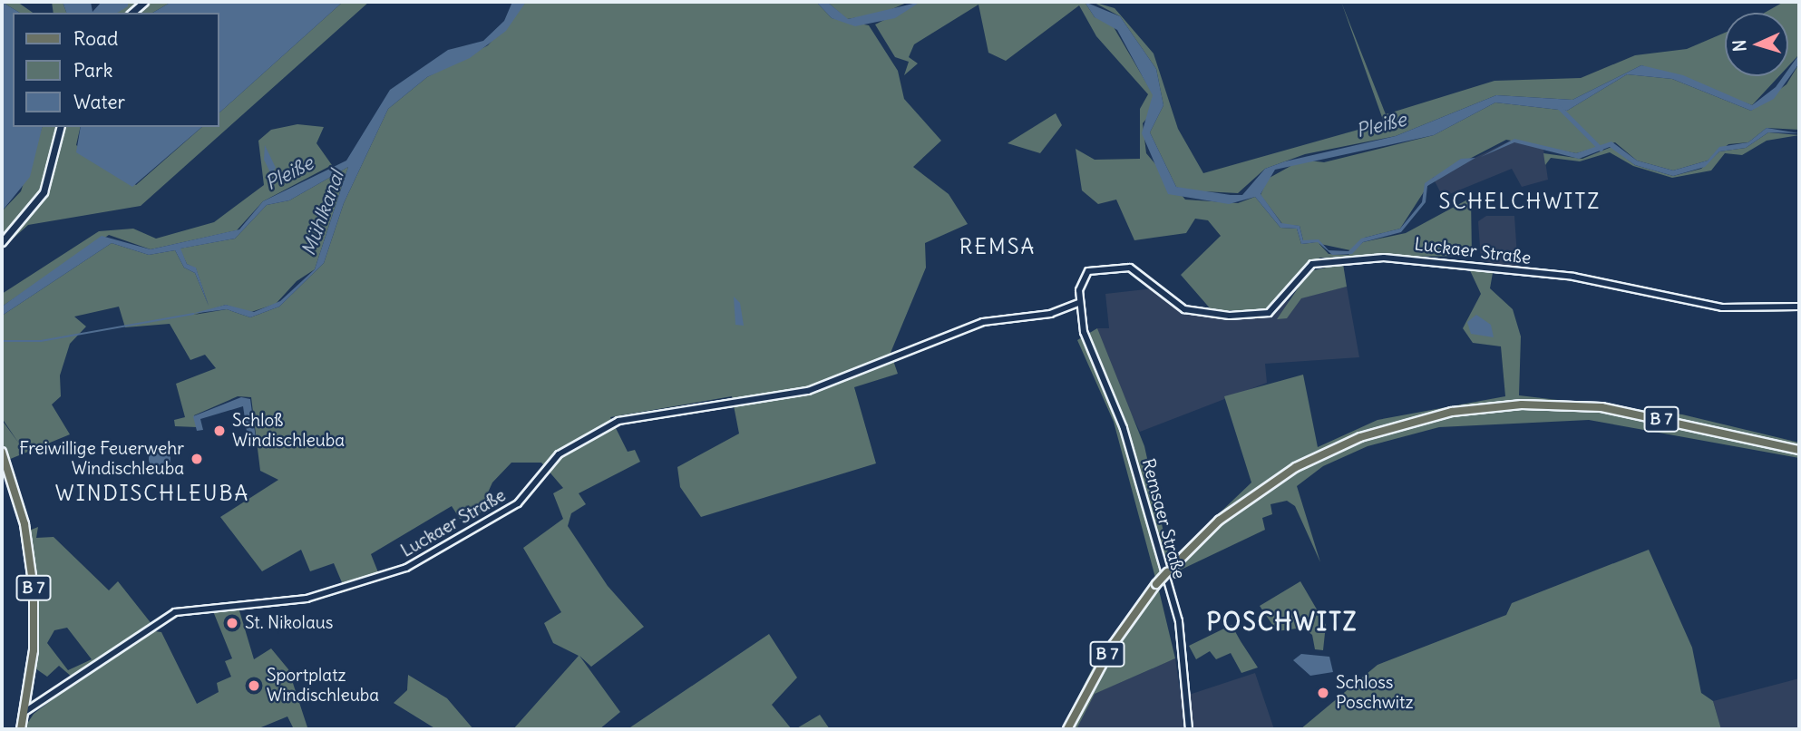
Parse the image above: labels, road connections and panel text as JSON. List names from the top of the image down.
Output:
{
  "streets": {
    "main road": ["B 7"],
    "street": ["Luckaer Straße", "Remsaer Straße"]
  },
  "crossings": [
    ["Luckaer Straße", "B 7"],
    ["Luckaer Straße", "Remsaer Straße"]
  ],
  "districts": [
    "SCHELCHWITZ",
    "REMSA",
    "WINDISCHLEUBA",
    "POSCHWITZ"
  ],
  "water": ["Pleiße", "Mühlkanal"],
  "places": [
    "Schloß Windischleuba",
    "Freiwillige Feuerwehr Windischleuba",
    "St. Nikolaus",
    "Sportplatz Windischleuba",
    "Schloss Poschwitz"
  ],
  "legend": ["Road", "Park", "Water"],
  "north": "left"
}
